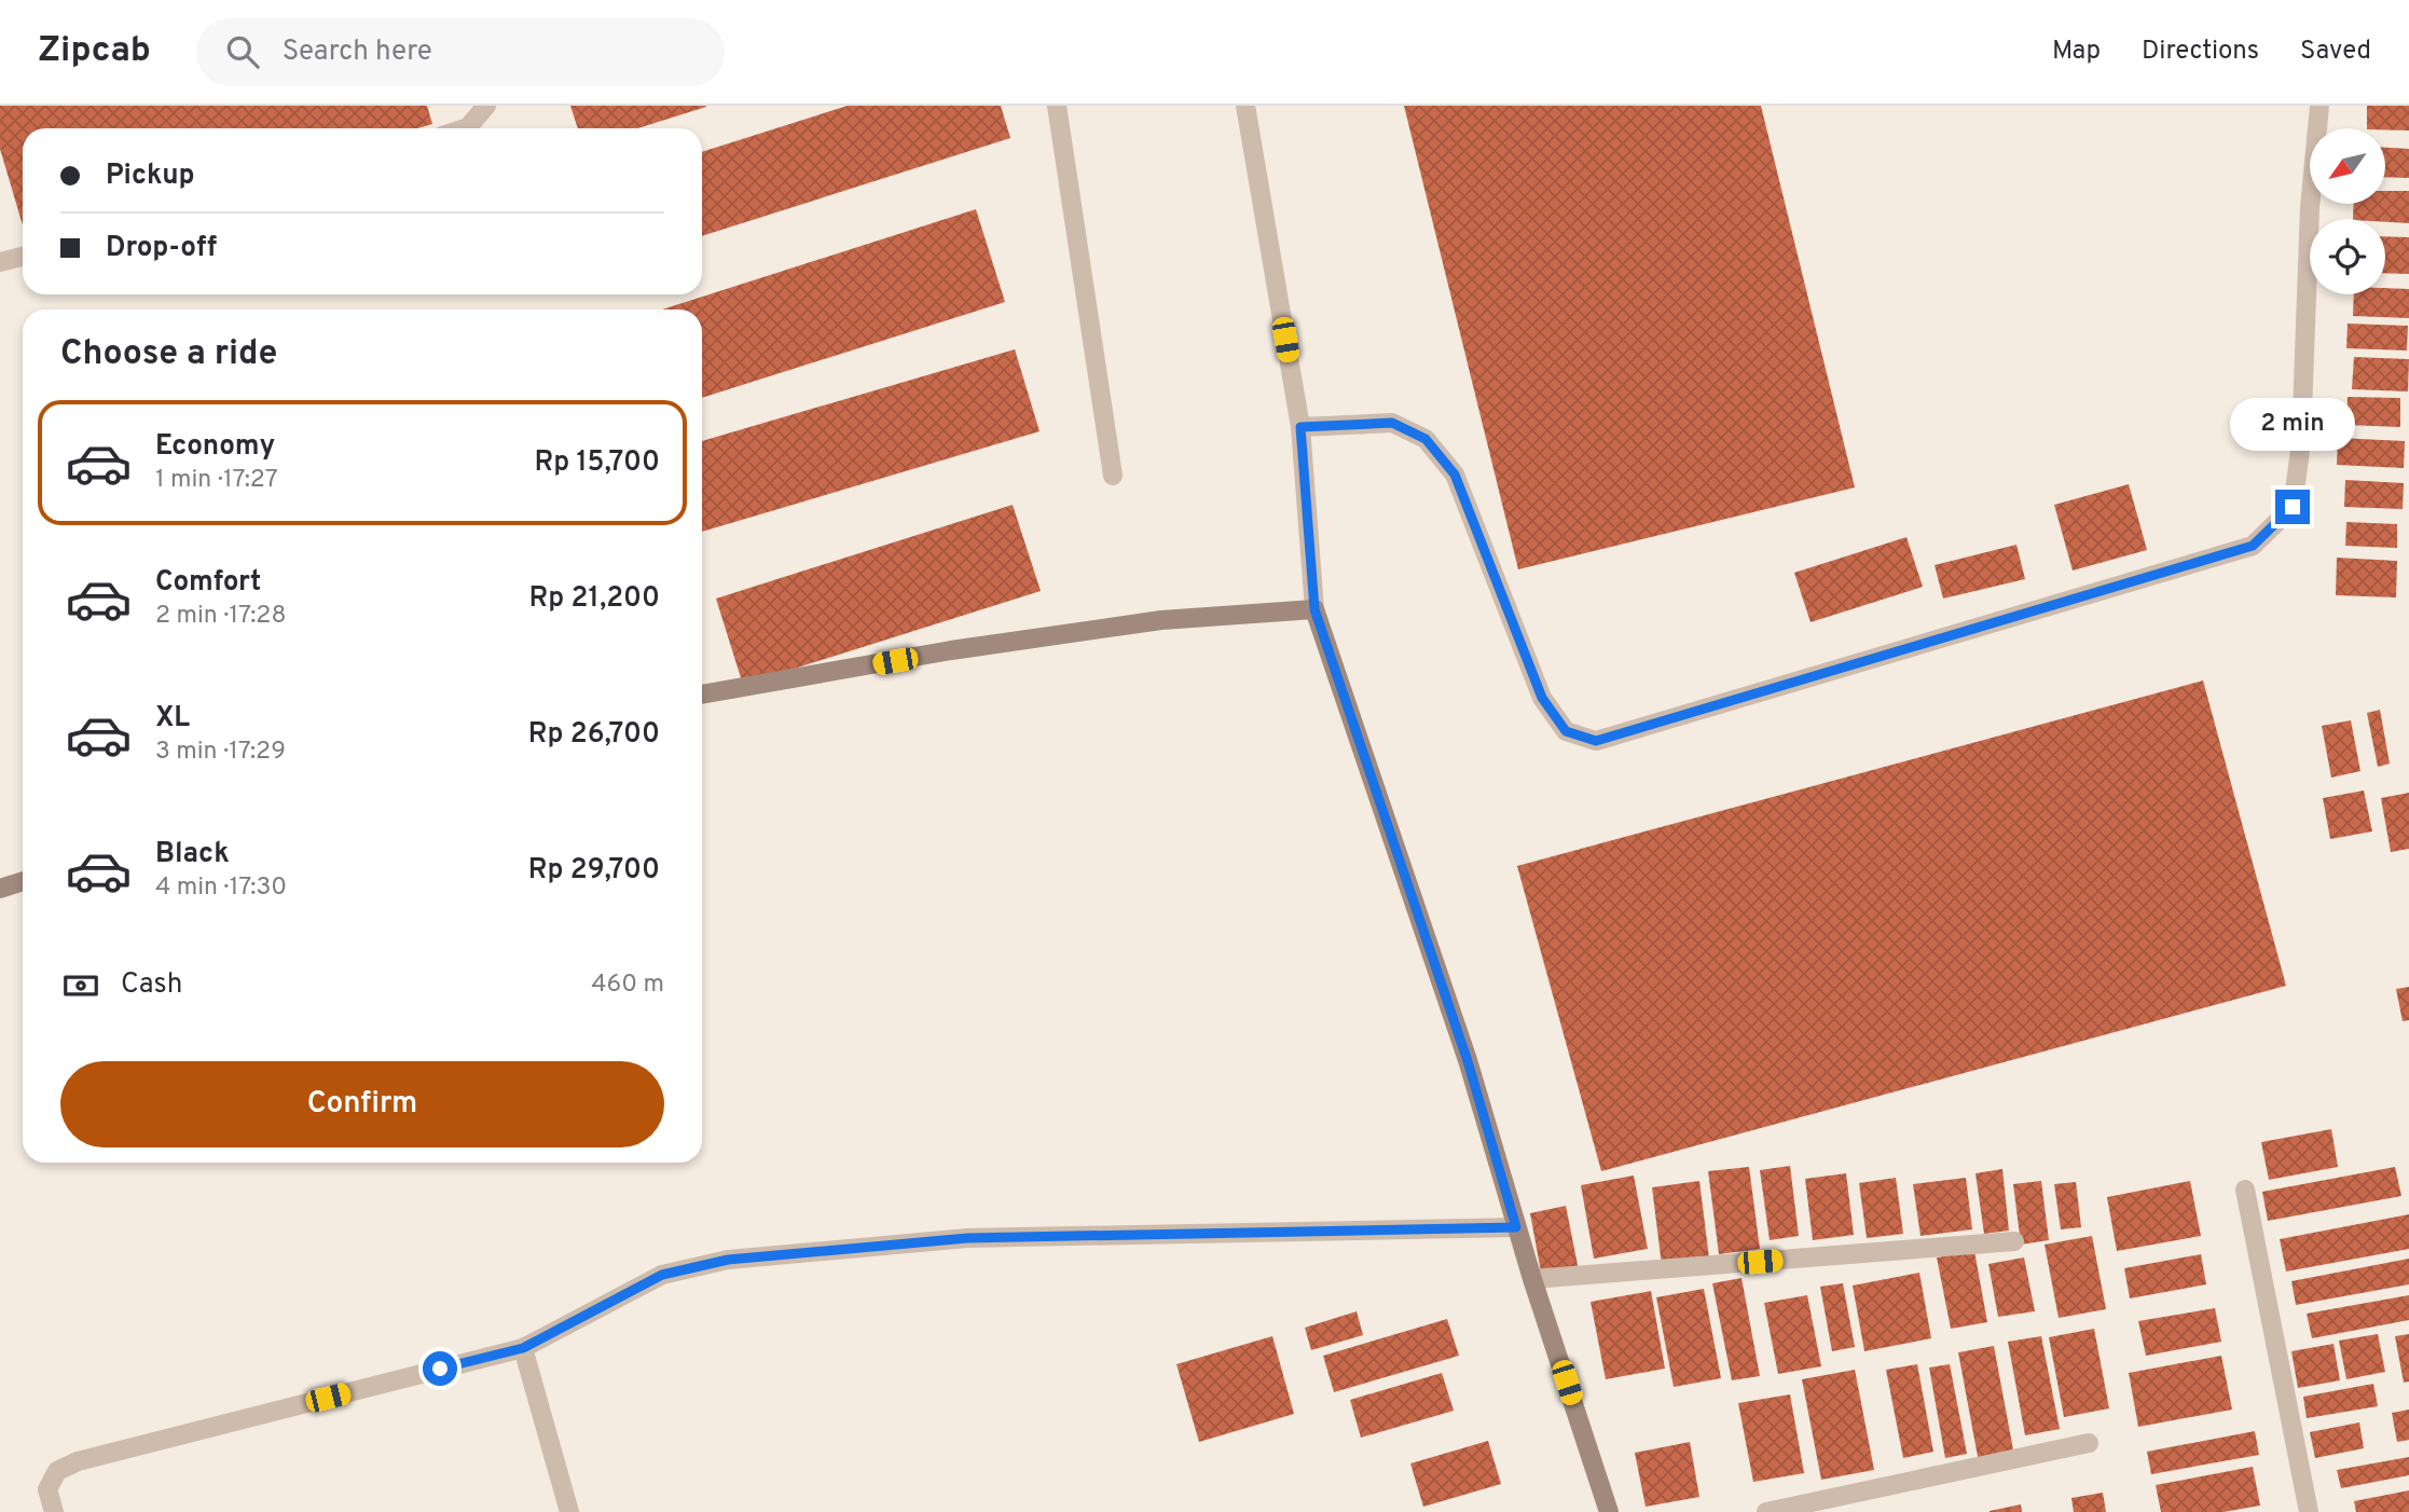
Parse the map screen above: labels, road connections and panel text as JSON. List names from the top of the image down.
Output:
{
  "north": "bottom left",
  "page": {
    "header": "Zipcab",
    "search": "Search here",
    "nav": ["Map", "Directions", "Saved"],
    "banner": ["Pickup", "Drop-off"],
    "heading": "Choose a ride",
    "bubble": "2 min",
    "list": [
      {
        "name": "Economy",
        "note": "1 min · 17:27",
        "value": "Rp 15,700"
      },
      {
        "name": "Comfort",
        "note": "2 min · 17:28",
        "value": "Rp 21,200"
      },
      {
        "name": "XL",
        "note": "3 min · 17:29",
        "value": "Rp 26,700"
      },
      {
        "name": "Black",
        "note": "4 min · 17:30",
        "value": "Rp 29,700"
      }
    ],
    "pay": ["Cash", "460 m"],
    "buttons": "Confirm"
  }
}
